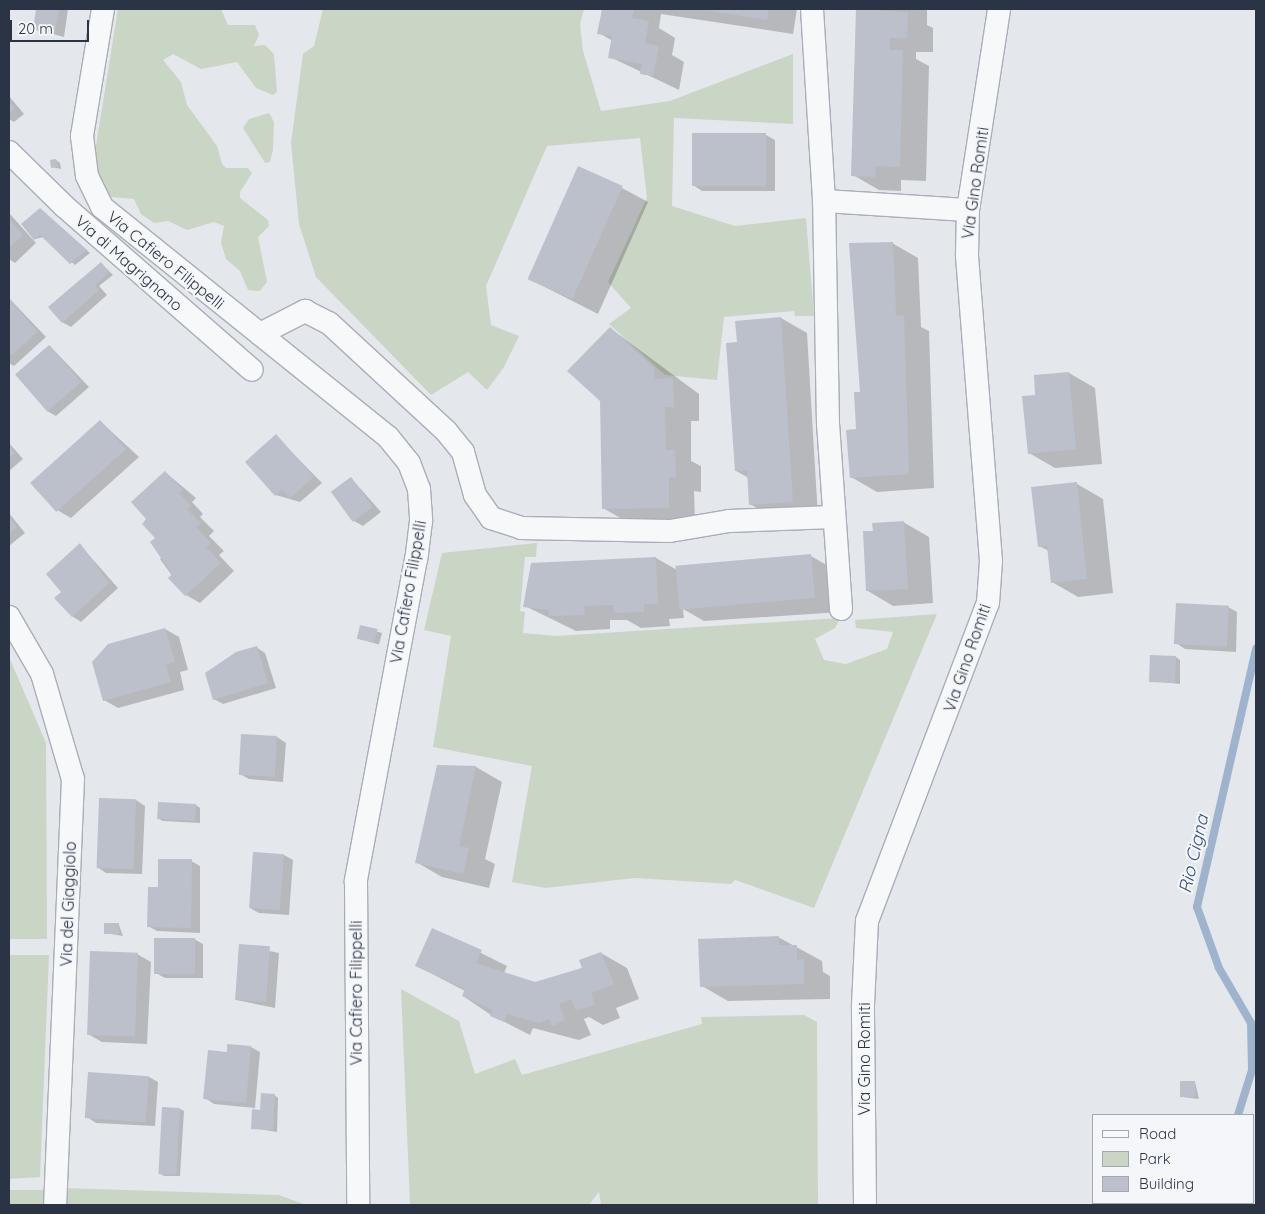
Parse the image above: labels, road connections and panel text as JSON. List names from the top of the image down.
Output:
{
  "streets": {
    "street": [
      "Via Gino Romiti",
      "Via Cafiero Filippelli",
      "Via di Magrignano",
      "Via del Giaggiolo"
    ]
  },
  "water": ["Rio Cigna"],
  "legend": ["Road", "Park", "Building"],
  "scale_bar": "20 m"
}
